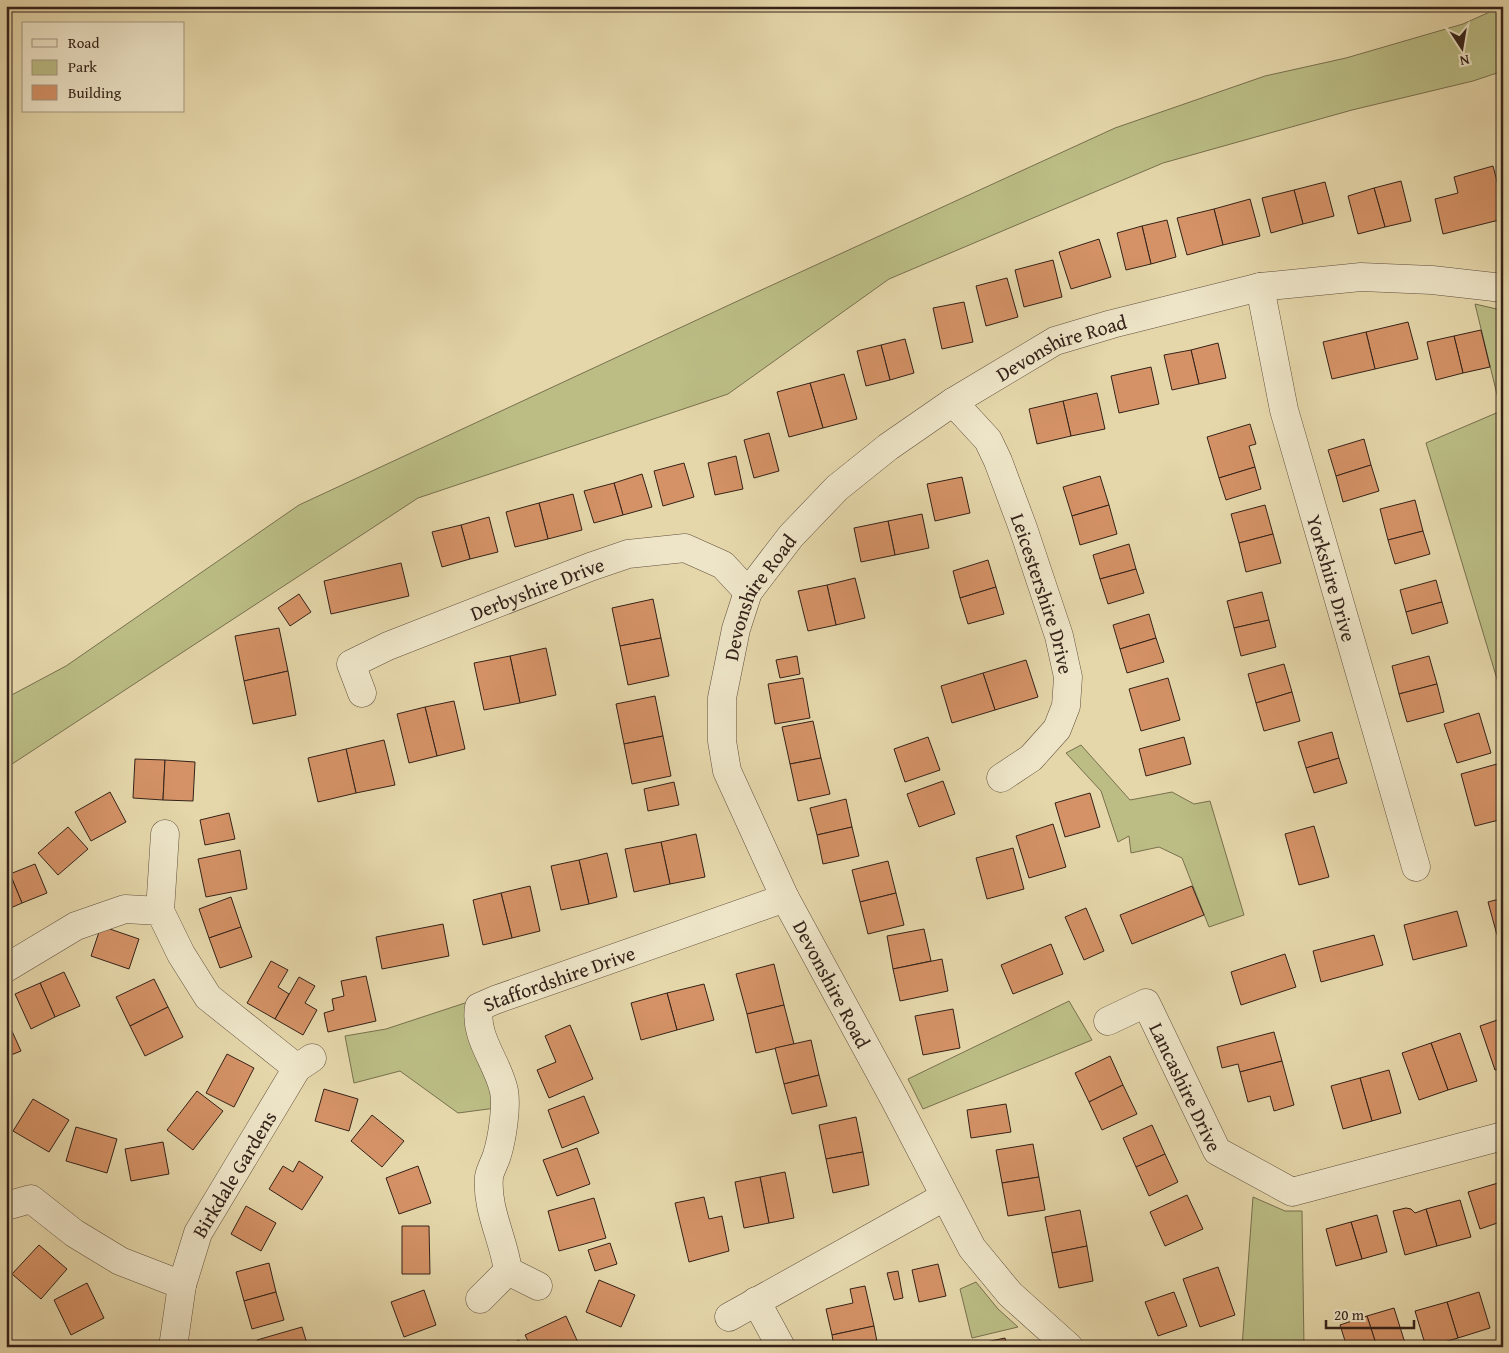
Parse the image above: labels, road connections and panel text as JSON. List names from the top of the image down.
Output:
{
  "streets": {
    "street": [
      "Devonshire Road",
      "Yorkshire Drive",
      "Derbyshire Drive",
      "Leicestershire Drive",
      "Staffordshire Drive",
      "Lancashire Drive",
      "Birkdale Gardens"
    ]
  },
  "crossings": [
    ["Devonshire Road", "Yorkshire Drive"],
    ["Devonshire Road", "Derbyshire Drive"],
    ["Devonshire Road", "Leicestershire Drive"],
    ["Devonshire Road", "Staffordshire Drive"]
  ],
  "legend": ["Road", "Park", "Building"],
  "scale_bar": "20 m",
  "north": "bottom"
}
